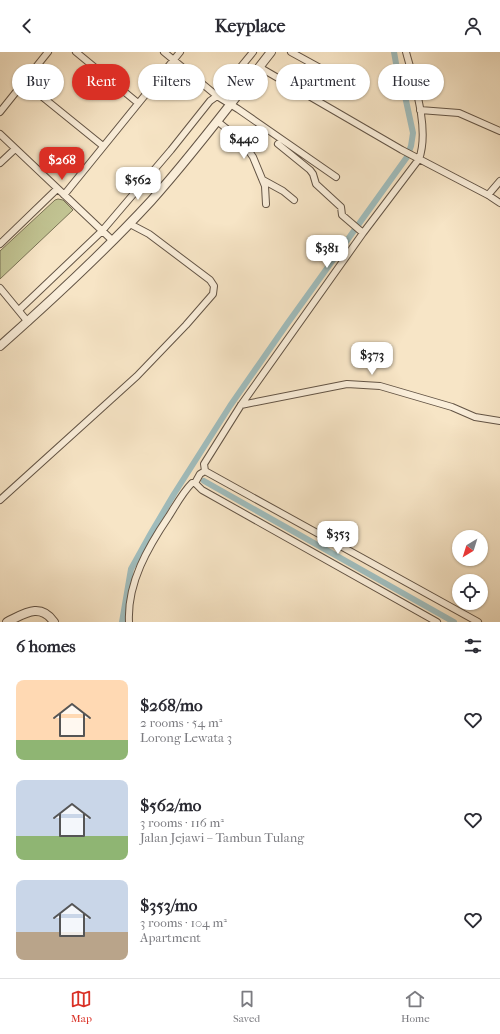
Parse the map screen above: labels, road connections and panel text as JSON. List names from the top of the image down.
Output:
{
  "north": "bottom left",
  "page": {
    "header": "Keyplace",
    "chip": [
      "Buy",
      "Rent",
      "Filters",
      "New",
      "Apartment",
      "House"
    ],
    "price": [
      "$440",
      "$268",
      "$562",
      "$381",
      "$373",
      "$353"
    ],
    "heading": "6 homes",
    "list": [
      {
        "name": "$268/mo",
        "note": "2 rooms · 54 m² · Lorong Lewata 3"
      },
      {
        "name": "$562/mo",
        "note": "3 rooms · 116 m² · Jalan Jejawi – Tambun Tulang"
      },
      {
        "name": "$353/mo",
        "note": "3 rooms · 104 m² · Apartment"
      }
    ],
    "tabs": ["Map", "Saved", "Home"]
  }
}
